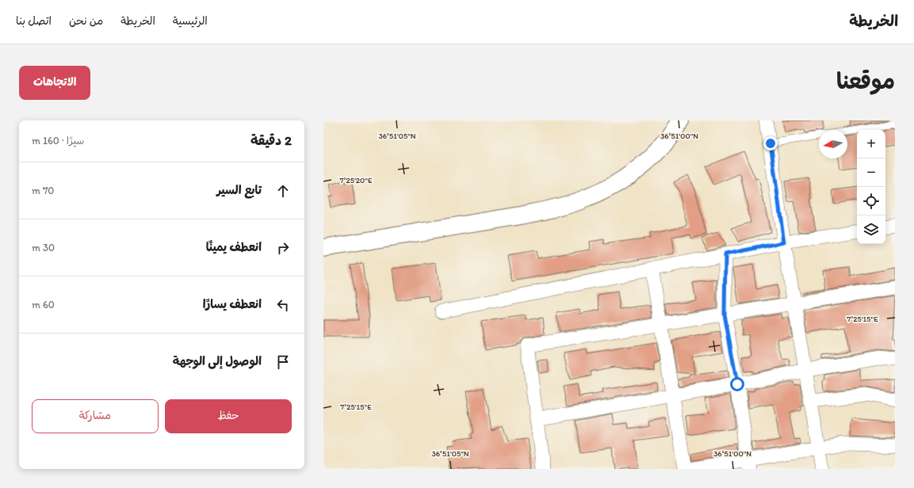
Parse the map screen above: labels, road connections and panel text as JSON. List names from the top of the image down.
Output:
{
  "north": "left",
  "page": {
    "header": "الخريطة",
    "nav": [
      "الرئيسية",
      "الخريطة",
      "من نحن",
      "اتصل بنا"
    ],
    "title": "موقعنا",
    "buttons": [
      "الاتجاهات",
      ["حفظ", "مشاركة"]
    ],
    "heading": ["2 دقيقة", "سيرًا · 160 m"],
    "map_buttons": ["+", "−"],
    "list": [
      ["تابع السير", "70 m"],
      ["انعطف يمينًا", "30 m"],
      ["انعطف يسارًا", "60 m"],
      "الوصول إلى الوجهة"
    ]
  },
  "coordinates": [
    "36°51'05\"N",
    "36°51'00\"N",
    "7°25'20\"E",
    "7°25'15\"E"
  ]
}
